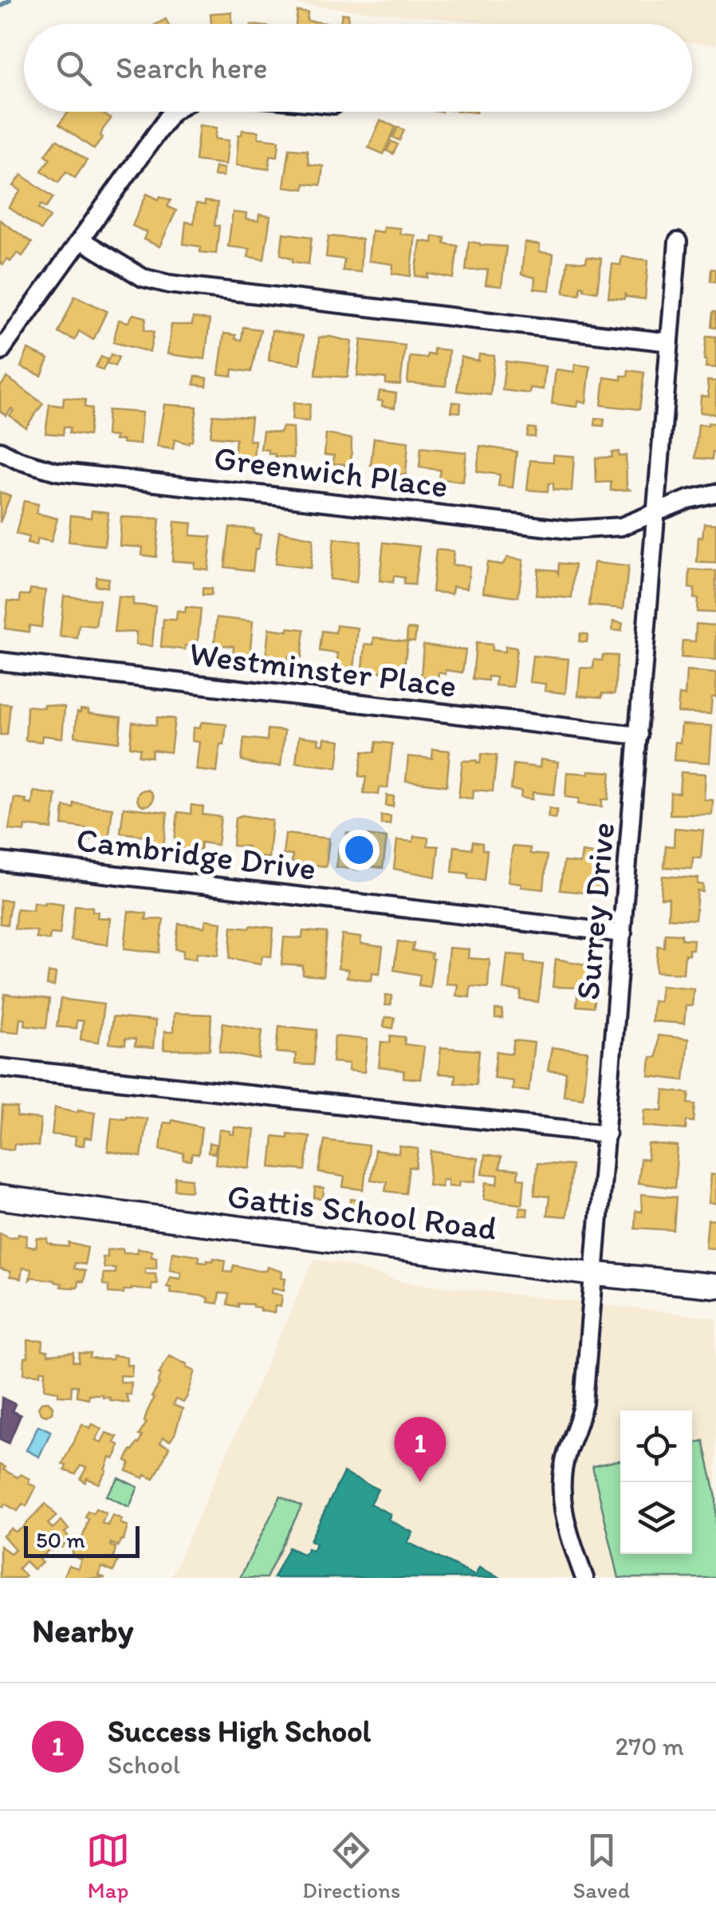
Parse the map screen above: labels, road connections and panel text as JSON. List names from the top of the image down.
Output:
{
  "streets": {
    "main road": ["Gattis School Road"],
    "street": [
      "Greenwich Place",
      "Westminster Place",
      "Cambridge Drive",
      "Surrey Drive"
    ]
  },
  "crossings": [
    ["Greenwich Place", "Surrey Drive"],
    ["Westminster Place", "Surrey Drive"],
    ["Cambridge Drive", "Surrey Drive"],
    ["Surrey Drive", "Gattis School Road"]
  ],
  "scale_bar": "50 m",
  "page": {
    "search": "Search here",
    "pins": "1",
    "scale": "50 m",
    "heading": "Nearby",
    "list": [
      {
        "mark": "1",
        "name": "Success High School",
        "note": "School",
        "value": "270 m"
      }
    ],
    "nav": ["Map", "Directions", "Saved"]
  }
}
